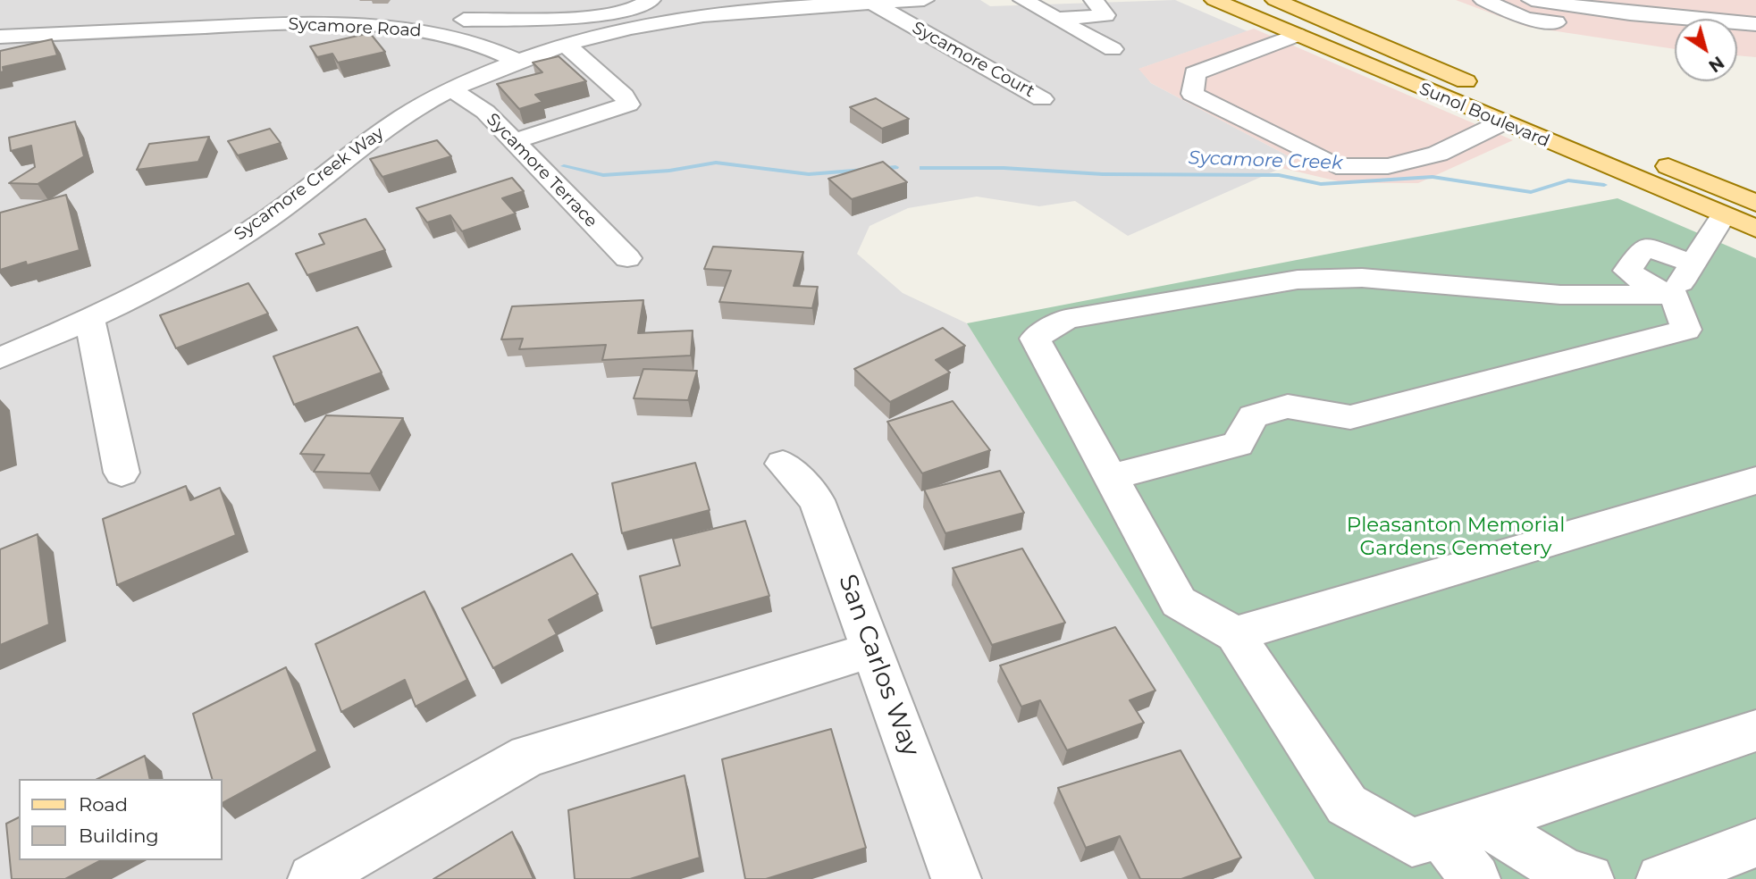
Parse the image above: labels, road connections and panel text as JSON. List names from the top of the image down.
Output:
{
  "streets": {
    "main road": ["Sunol Boulevard"],
    "street": [
      "Sycamore Road",
      "Sycamore Court",
      "Sycamore Terrace",
      "Sycamore Creek Way",
      "San Carlos Way"
    ]
  },
  "crossings": [
    ["Sycamore Road", "Sycamore Creek Way"],
    ["Sycamore Terrace", "Sycamore Creek Way"]
  ],
  "water": ["Sycamore Creek"],
  "parks": ["Pleasanton Memorial Gardens Cemetery"],
  "legend": ["Road", "Building"],
  "north": "bottom right"
}
